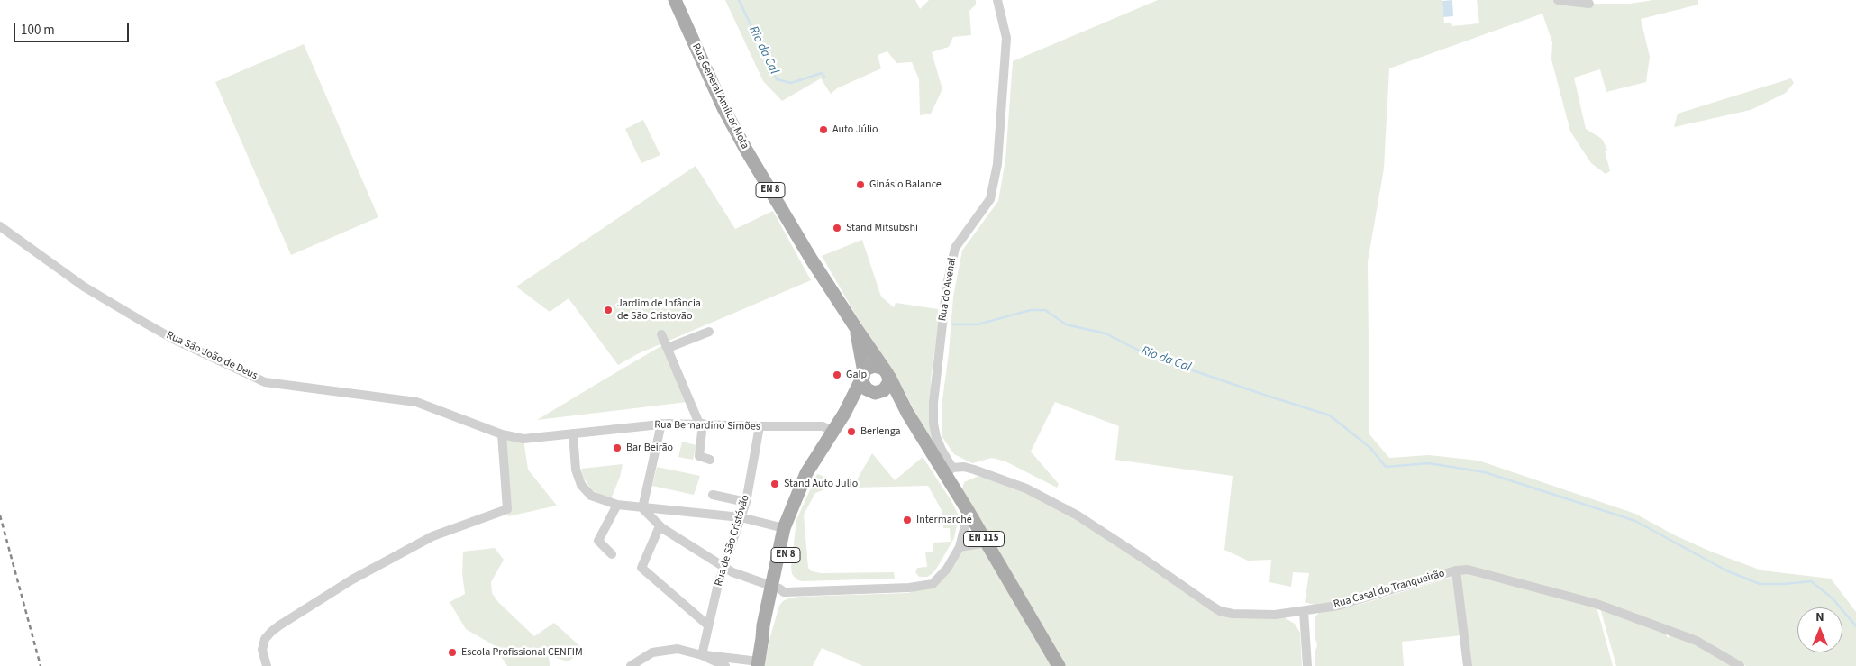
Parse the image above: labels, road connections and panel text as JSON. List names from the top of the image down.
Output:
{
  "streets": {
    "main road": ["Rua General Amílcar Mota", "EN 8", "EN 115"],
    "street": [
      "Rua do Avenal",
      "Rua São João de Deus",
      "Rua Bernardino Simões",
      "Rua de São Cristóvão",
      "Rua Casal do Tranqueirão"
    ]
  },
  "crossings": [
    ["Rua General Amílcar Mota", "EN 8"],
    ["Rua General Amílcar Mota", "EN 115"],
    ["EN 8", "Rua Bernardino Simões"],
    ["EN 8", "EN 115"],
    ["Rua do Avenal", "EN 115"],
    ["Rua do Avenal", "Rua Casal do Tranqueirão"],
    ["Rua São João de Deus", "Rua Bernardino Simões"],
    ["Rua Bernardino Simões", "Rua de São Cristóvão"],
    ["EN 115", "Rua Casal do Tranqueirão"]
  ],
  "water": ["Rio da Cal"],
  "places": [
    "Auto Júlio",
    "Ginásio Balance",
    "Stand Mitsubshi",
    "Jardim de Infância de São Cristovão",
    "Galp",
    "Berlenga",
    "Bar Beirão",
    "Stand Auto Julio",
    "Intermarché",
    "Escola Profissional CENFIM"
  ],
  "scale_bar": "100 m",
  "north": "top"
}
